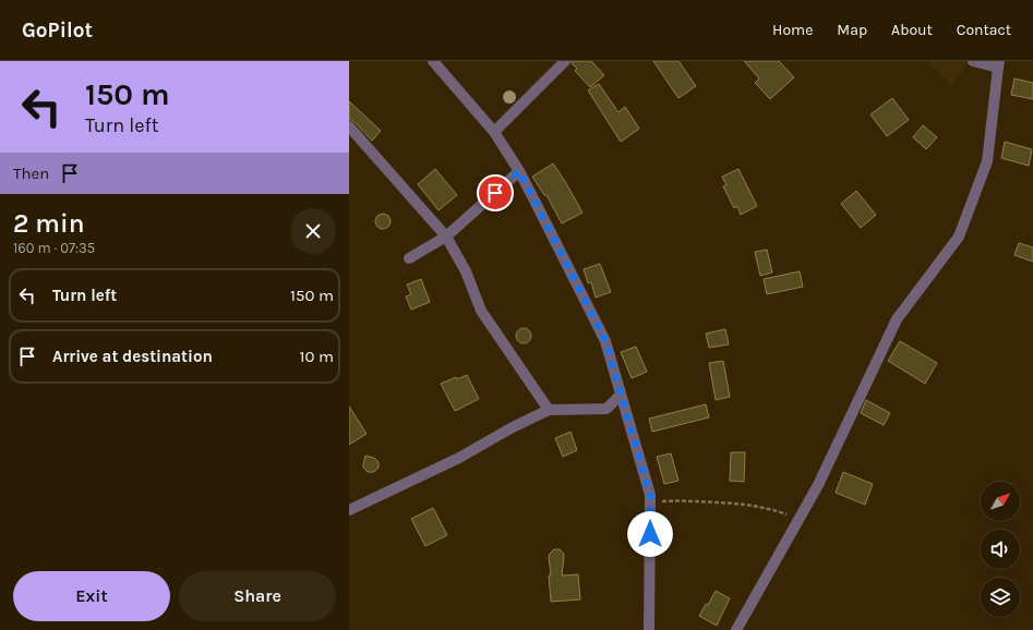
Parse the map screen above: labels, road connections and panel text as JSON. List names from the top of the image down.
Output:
{
  "north": "top right",
  "page": {
    "header": "GoPilot",
    "nav": [
      "Home",
      "Map",
      "About",
      "Contact"
    ],
    "turn": ["150 m", "Turn left"],
    "then": "Then",
    "heading": ["2 min", "160 m · 07:35"],
    "list": [
      {
        "name": "Turn left",
        "value": "150 m"
      },
      {
        "name": "Arrive at destination",
        "value": "10 m"
      }
    ],
    "buttons": ["Exit", "Share"]
  }
}
